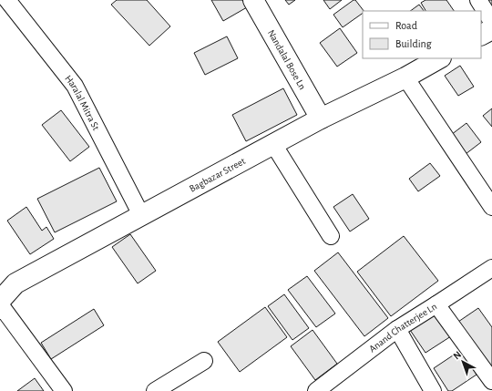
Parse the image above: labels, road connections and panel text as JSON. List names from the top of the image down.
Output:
{
  "streets": {
    "street": [
      "Nandalal Bose Ln",
      "Haralal Mitra St",
      "Bagbazar Street",
      "Anand Chatterjee Ln"
    ]
  },
  "crossings": [
    ["Nandalal Bose Ln", "Bagbazar Street"],
    ["Haralal Mitra St", "Bagbazar Street"]
  ],
  "legend": ["Road", "Building"],
  "north": "top left"
}
